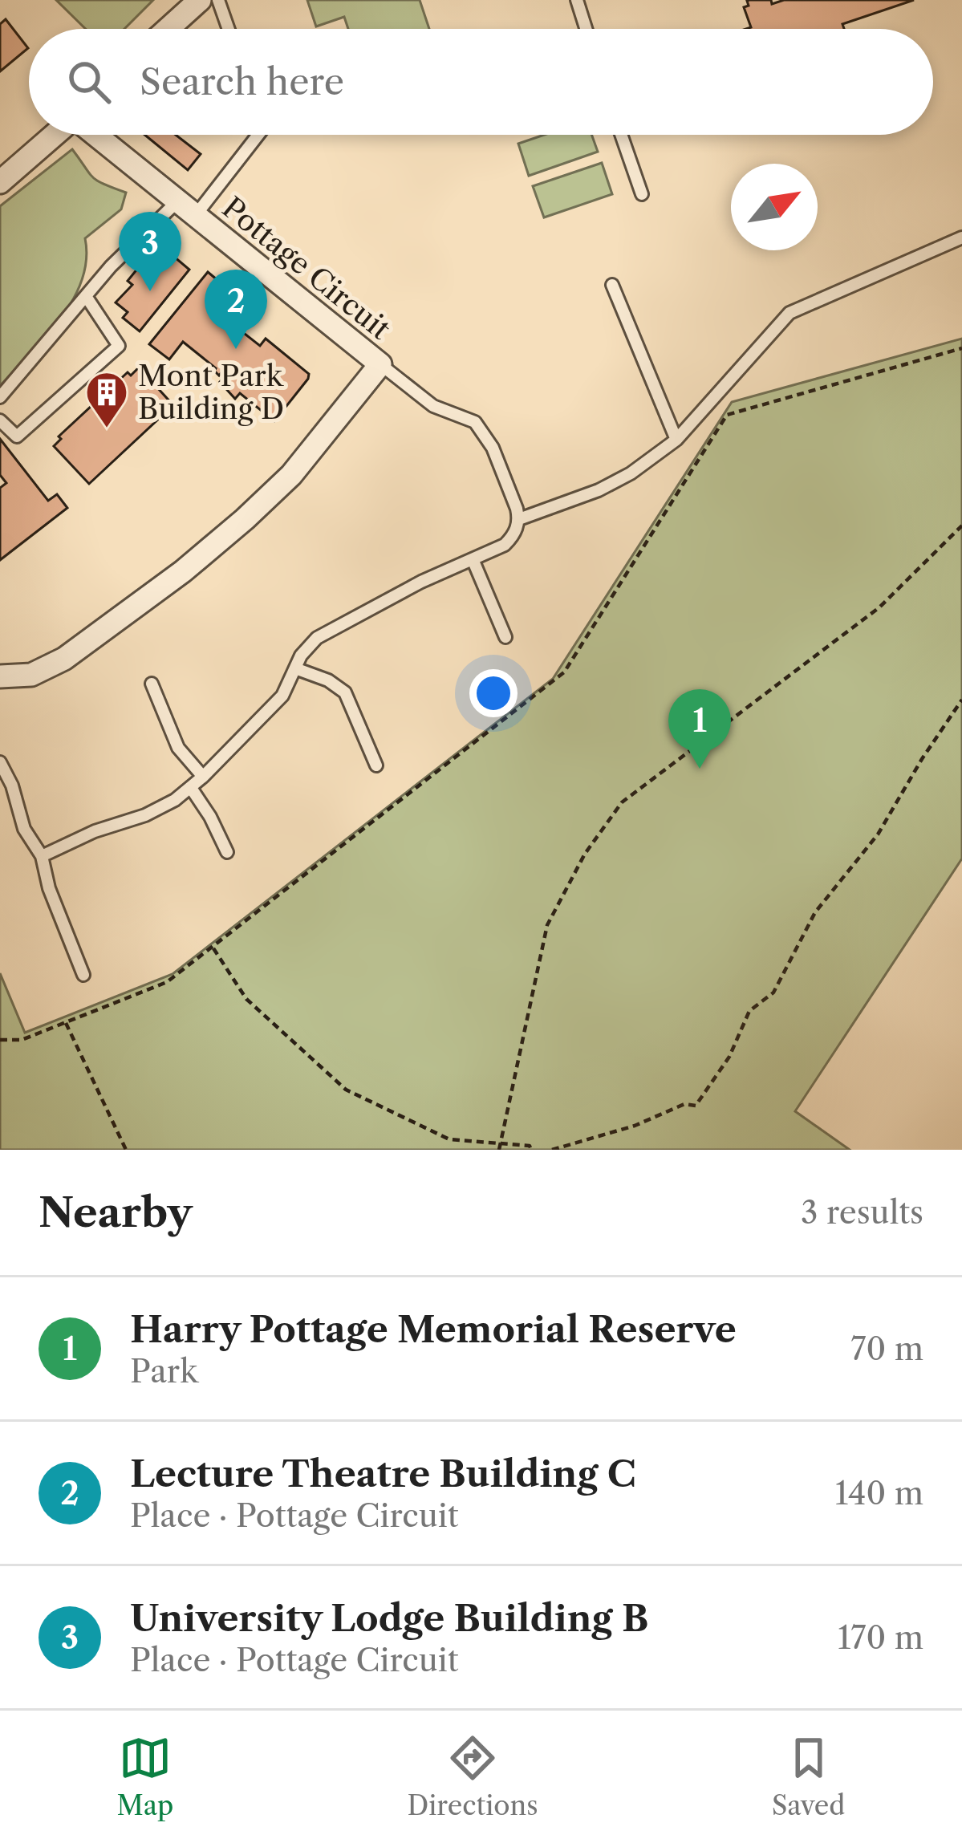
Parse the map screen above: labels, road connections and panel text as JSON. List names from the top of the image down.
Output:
{
  "streets": {
    "street": ["Pottage Circuit"]
  },
  "places": {
    "building": ["Mont Park Building D"]
  },
  "north": "top right",
  "page": {
    "search": "Search here",
    "pins": ["3", "2", "1"],
    "heading": ["Nearby", "3 results"],
    "list": [
      {
        "mark": "1",
        "name": "Harry Pottage Memorial Reserve",
        "note": "Park",
        "value": "70 m"
      },
      {
        "mark": "2",
        "name": "Lecture Theatre Building C",
        "note": "Place · Pottage Circuit",
        "value": "140 m"
      },
      {
        "mark": "3",
        "name": "University Lodge Building B",
        "note": "Place · Pottage Circuit",
        "value": "170 m"
      }
    ],
    "nav": ["Map", "Directions", "Saved"]
  }
}
